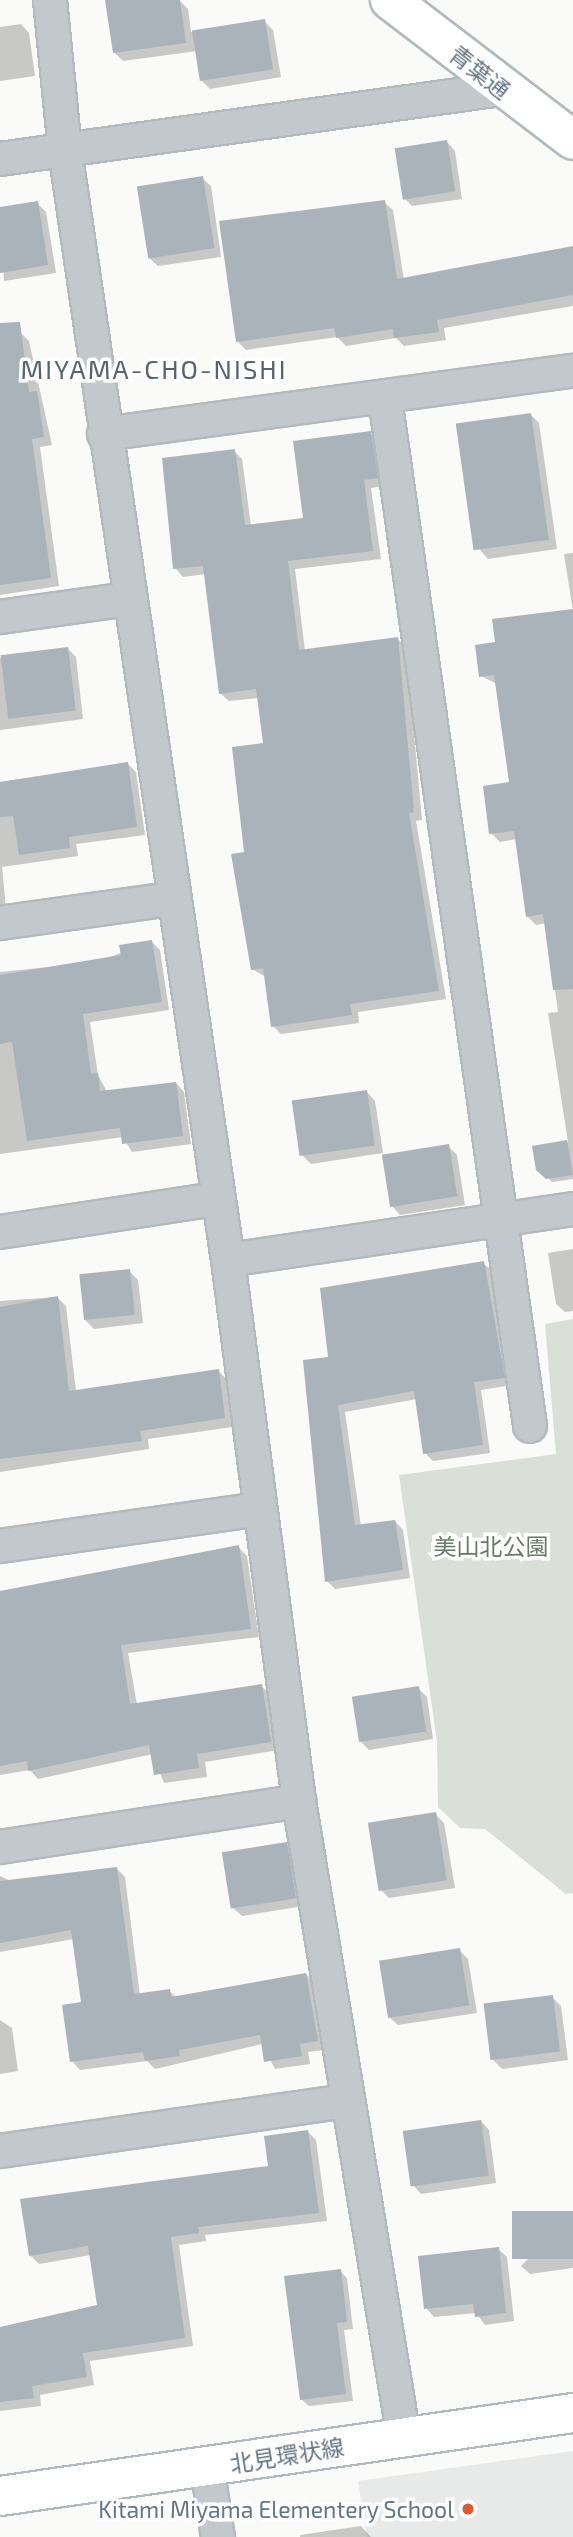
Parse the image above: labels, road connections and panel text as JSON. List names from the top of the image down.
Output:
{
  "streets": {
    "main road": ["青葉通", "北見環状線"]
  },
  "districts": ["MIYAMA-CHO-NISHI"],
  "parks": ["美山北公園"],
  "places": ["Kitami Miyama Elementery School"]
}
